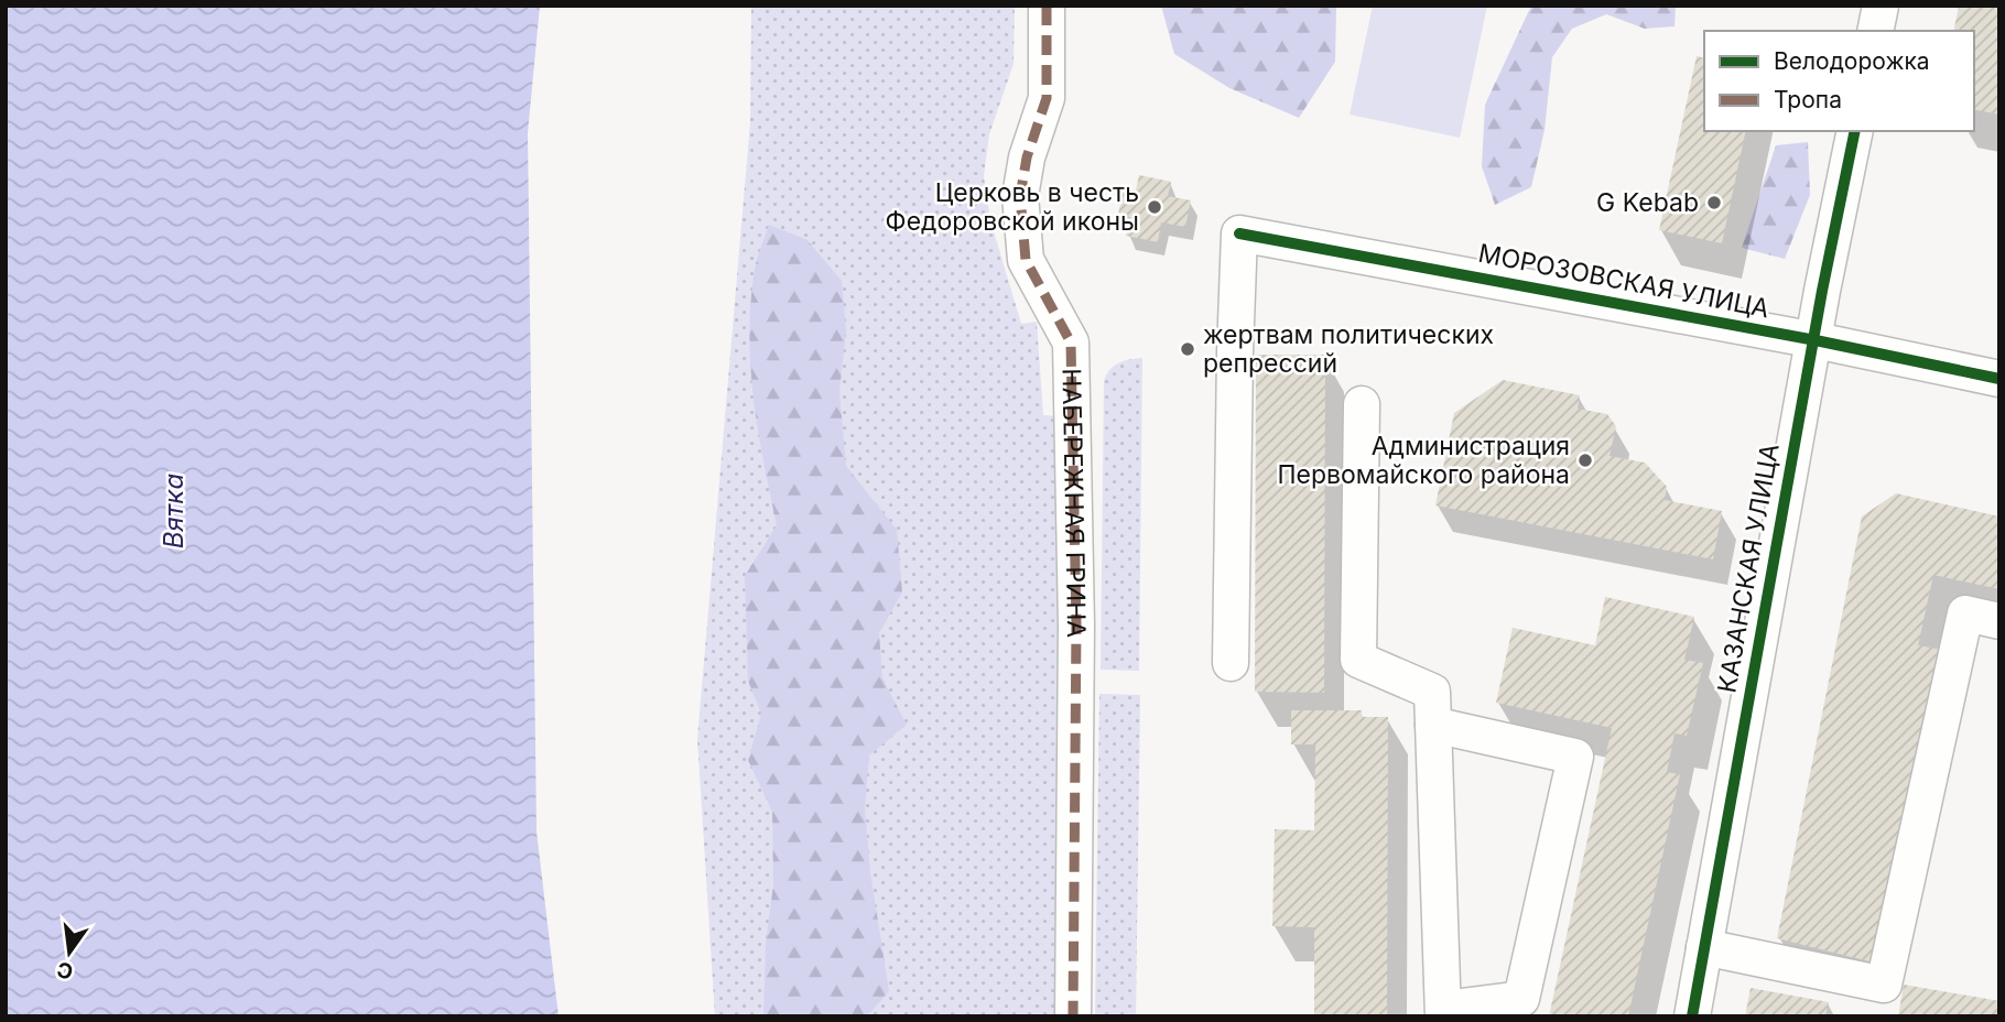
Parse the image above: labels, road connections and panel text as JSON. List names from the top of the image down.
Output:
{
  "streets": {
    "street": ["МОРОЗОВСКАЯ УЛИЦА", "НАБЕРЕЖНАЯ ГРИНА", "КАЗАНСКАЯ УЛИЦА"]
  },
  "crossings": [
    ["МОРОЗОВСКАЯ УЛИЦА", "КАЗАНСКАЯ УЛИЦА"]
  ],
  "water": ["Вятка"],
  "places": [
    "G Kebab",
    "Церковь в честь Федоровской иконы",
    "жертвам политических репрессий",
    "Администрация Первомайского района"
  ],
  "legend": ["Велодорожка", "Тропа"],
  "north": "bottom"
}
